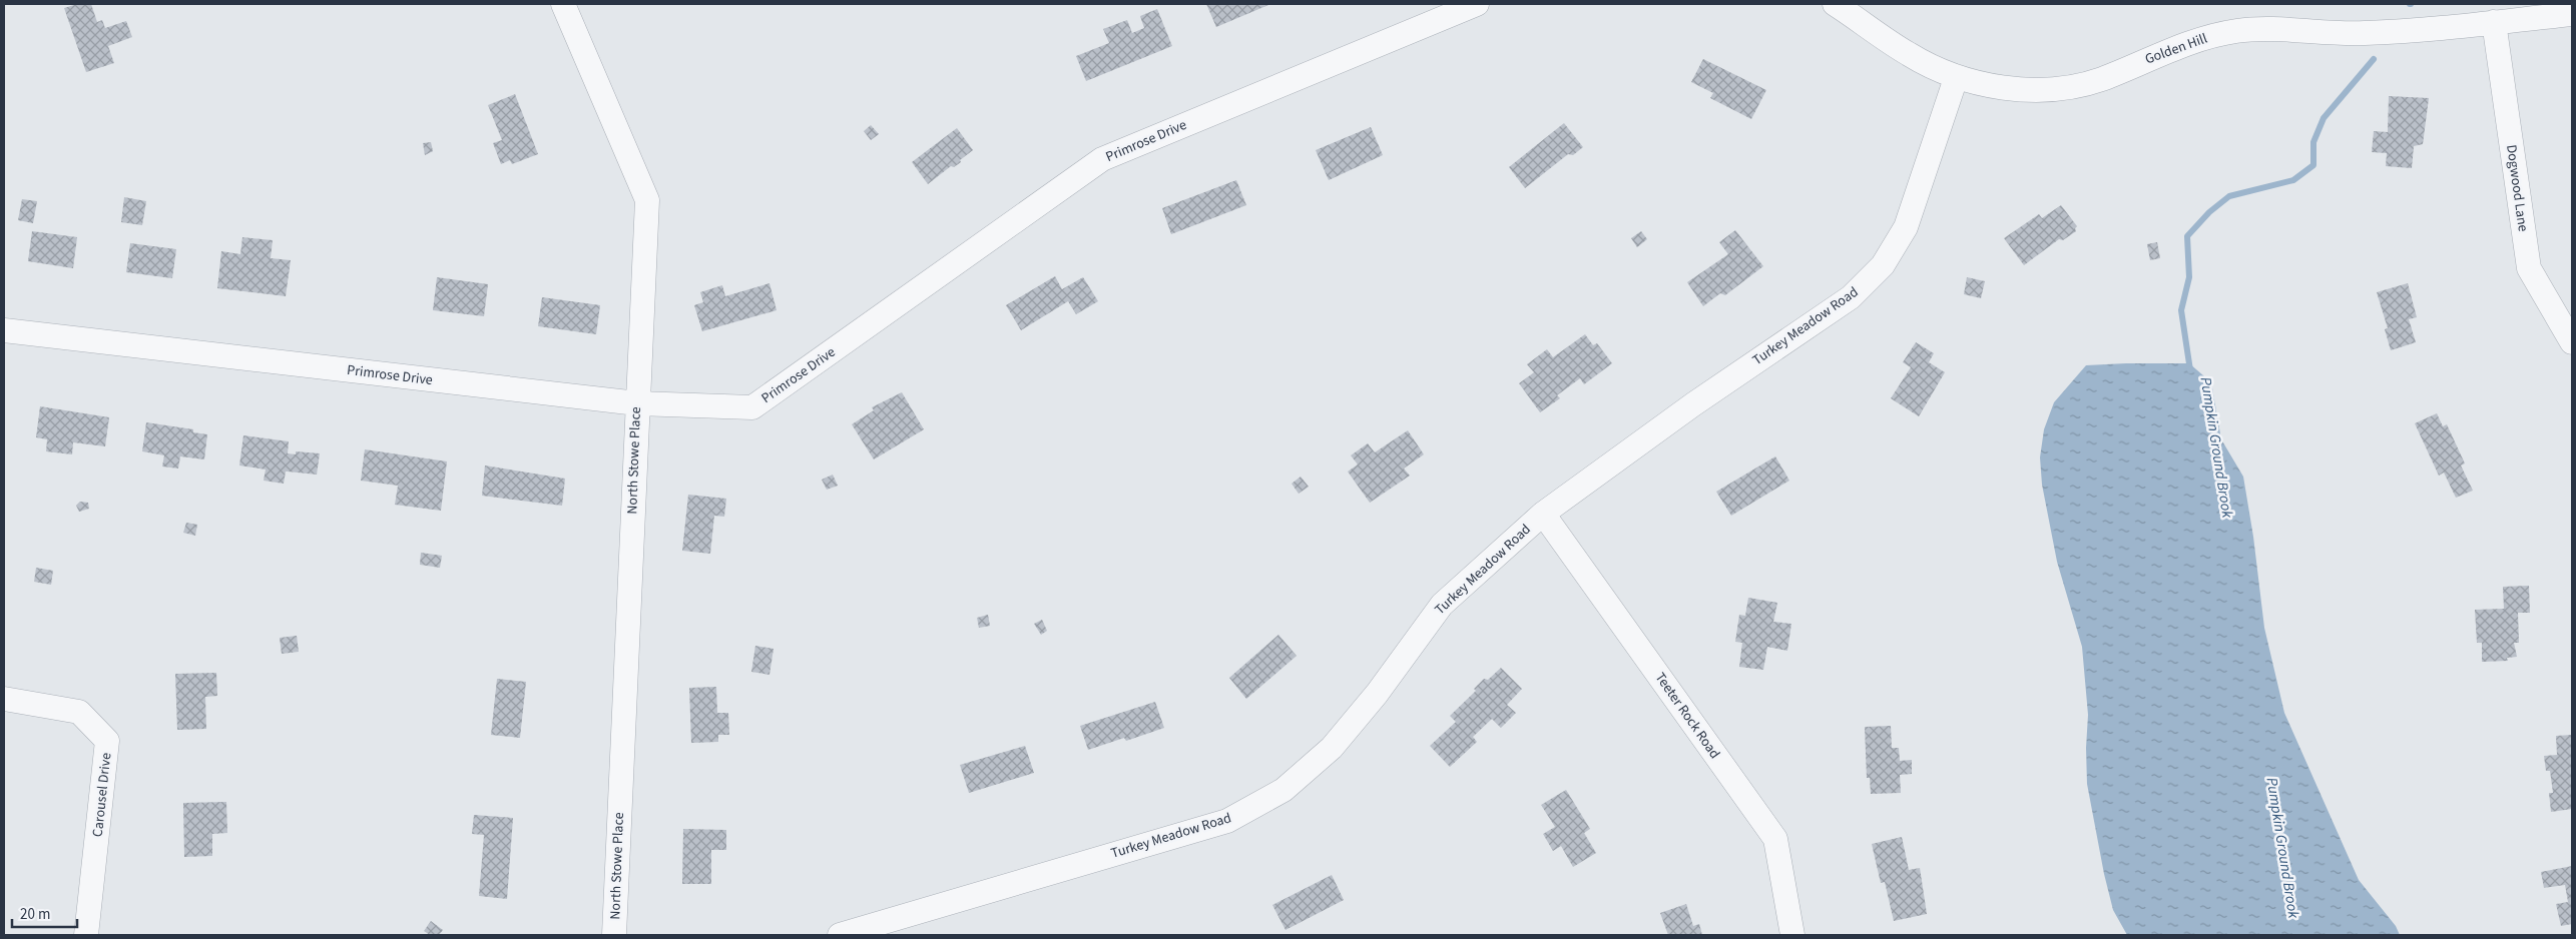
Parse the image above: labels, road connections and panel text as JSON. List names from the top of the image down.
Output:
{
  "streets": {
    "street": [
      "Golden Hill",
      "Primrose Drive",
      "Dogwood Lane",
      "Turkey Meadow Road",
      "North Stowe Place",
      "Teeter Rock Road",
      "Carousel Drive"
    ]
  },
  "crossings": [
    ["Golden Hill", "Dogwood Lane"],
    ["Golden Hill", "Turkey Meadow Road"],
    ["Primrose Drive", "North Stowe Place"],
    ["Turkey Meadow Road", "Teeter Rock Road"]
  ],
  "water": ["Pumpkin Ground Brook"],
  "scale_bar": "20 m"
}
